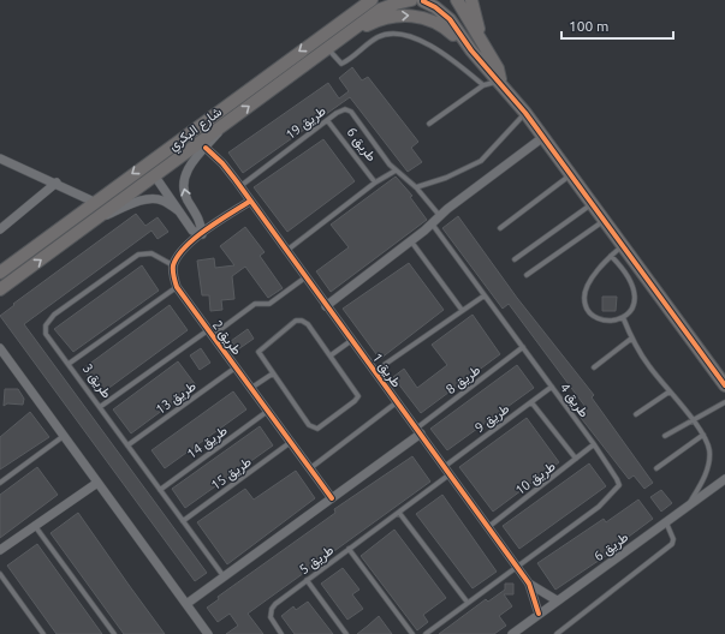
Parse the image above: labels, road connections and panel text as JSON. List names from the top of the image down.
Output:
{
  "streets": {
    "main road": ["شارع البكري"],
    "street": ["طريق 6", "طريق 2", "طريق 1"],
    "lane": [
      "طريق 19",
      "طريق 8",
      "طريق 3",
      "طريق 13",
      "طريق 4",
      "طريق 9",
      "طريق 14",
      "طريق 15",
      "طريق 10",
      "طريق 5"
    ]
  },
  "crossings": [
    ["طريق 19", "طريق 6"],
    ["طريق 19", "طريق 1"],
    ["طريق 6", "طريق 1"],
    ["طريق 2", "طريق 3"],
    ["طريق 2", "طريق 13"],
    ["طريق 2", "طريق 14"],
    ["طريق 2", "طريق 15"],
    ["طريق 1", "طريق 8"],
    ["طريق 1", "طريق 4"],
    ["طريق 1", "طريق 9"],
    ["طريق 1", "طريق 10"],
    ["طريق 1", "طريق 5"],
    ["طريق 8", "طريق 4"],
    ["طريق 3", "طريق 13"],
    ["طريق 3", "طريق 14"],
    ["طريق 3", "طريق 15"],
    ["طريق 4", "طريق 9"],
    ["طريق 4", "طريق 10"]
  ],
  "scale_bar": "100 m"
}
